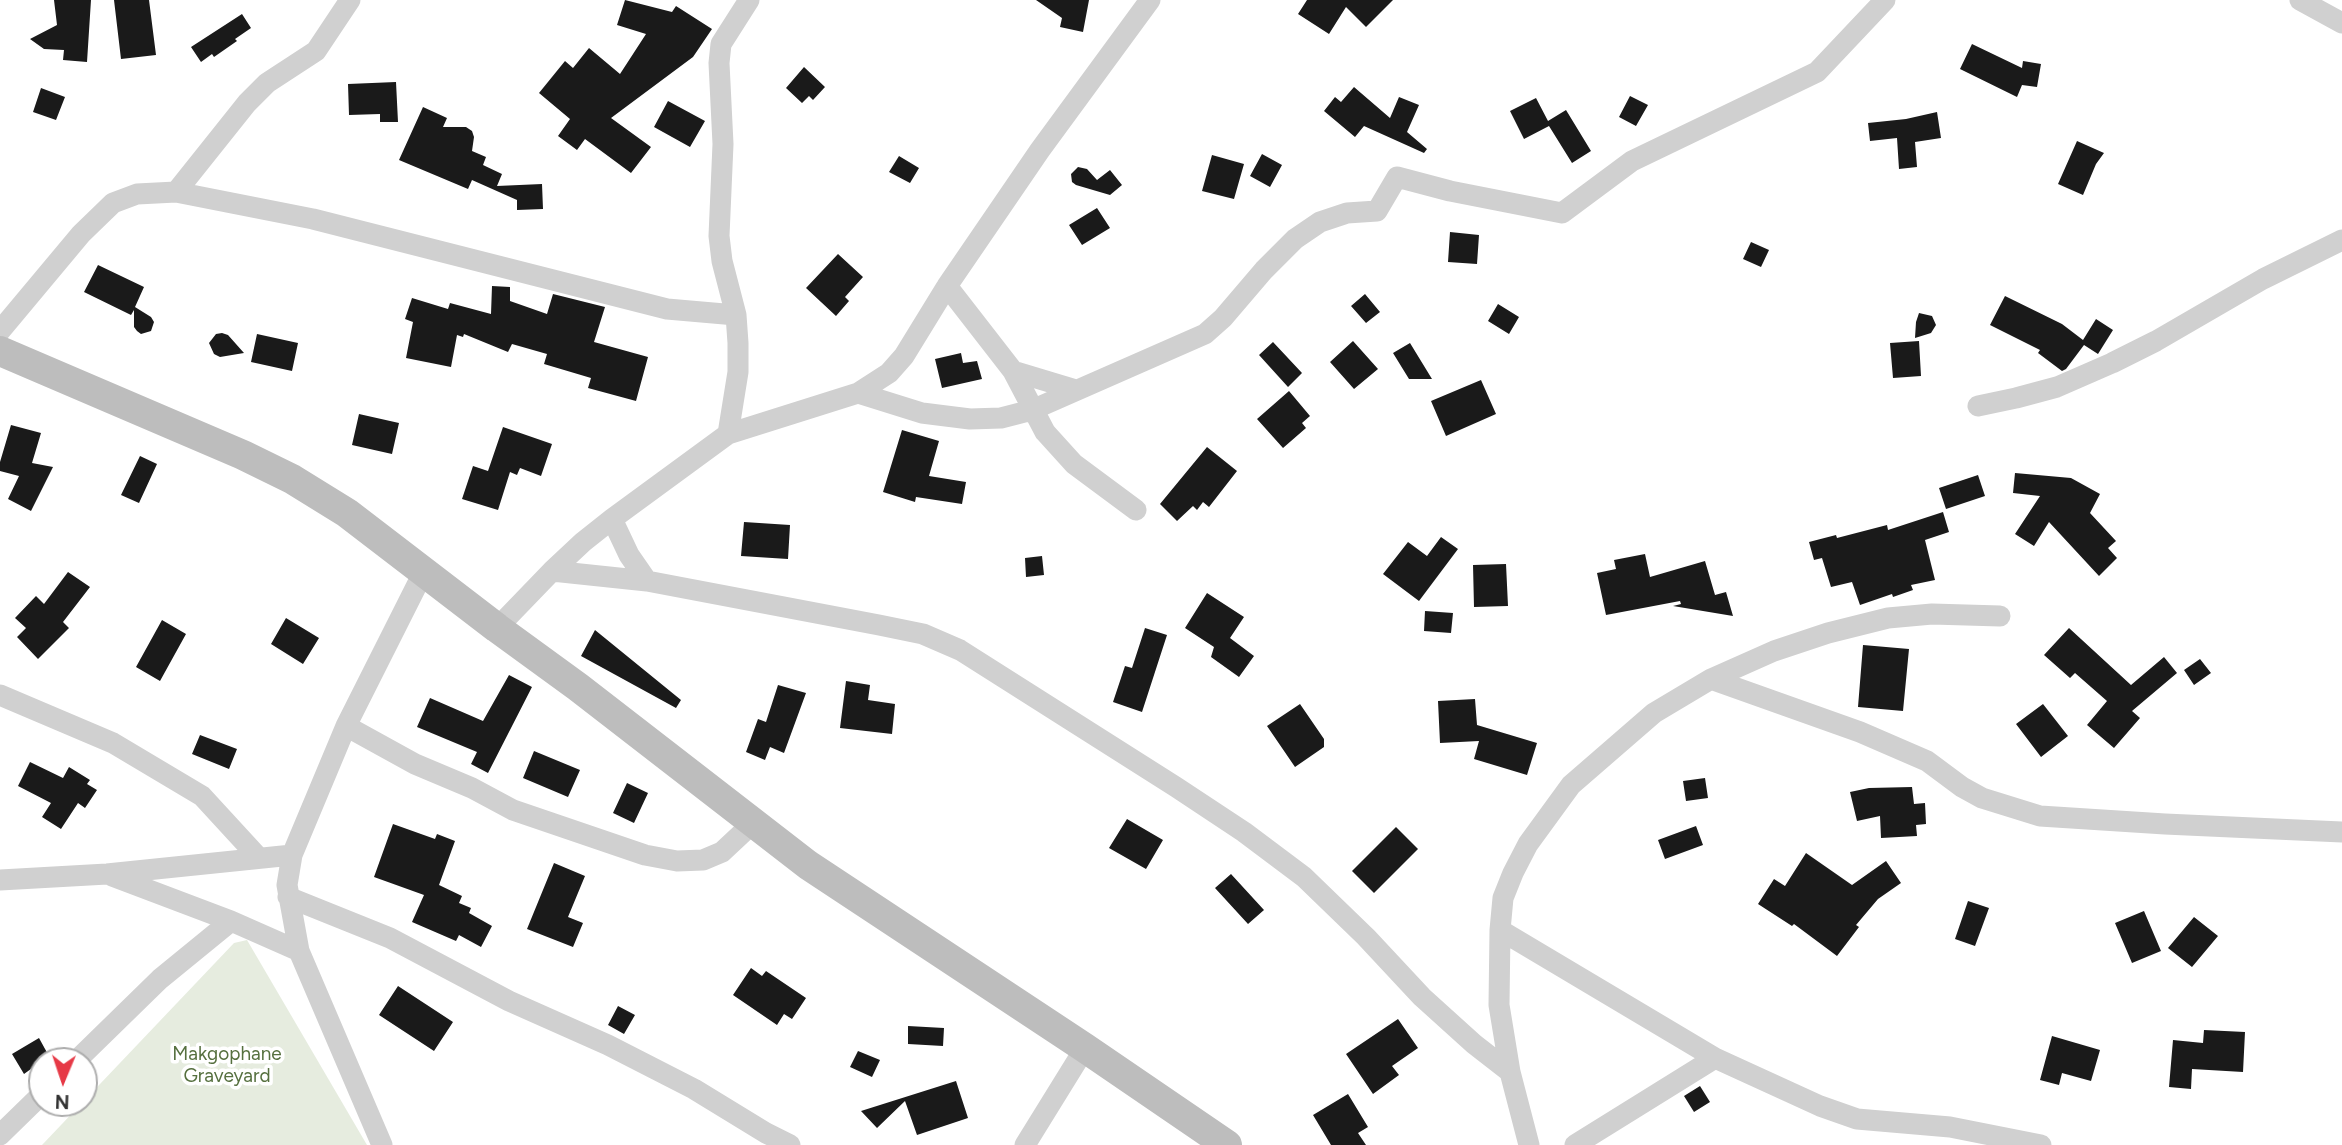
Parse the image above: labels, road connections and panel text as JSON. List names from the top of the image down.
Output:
{
  "parks": ["Makgophane Graveyard"],
  "north": "bottom"
}
